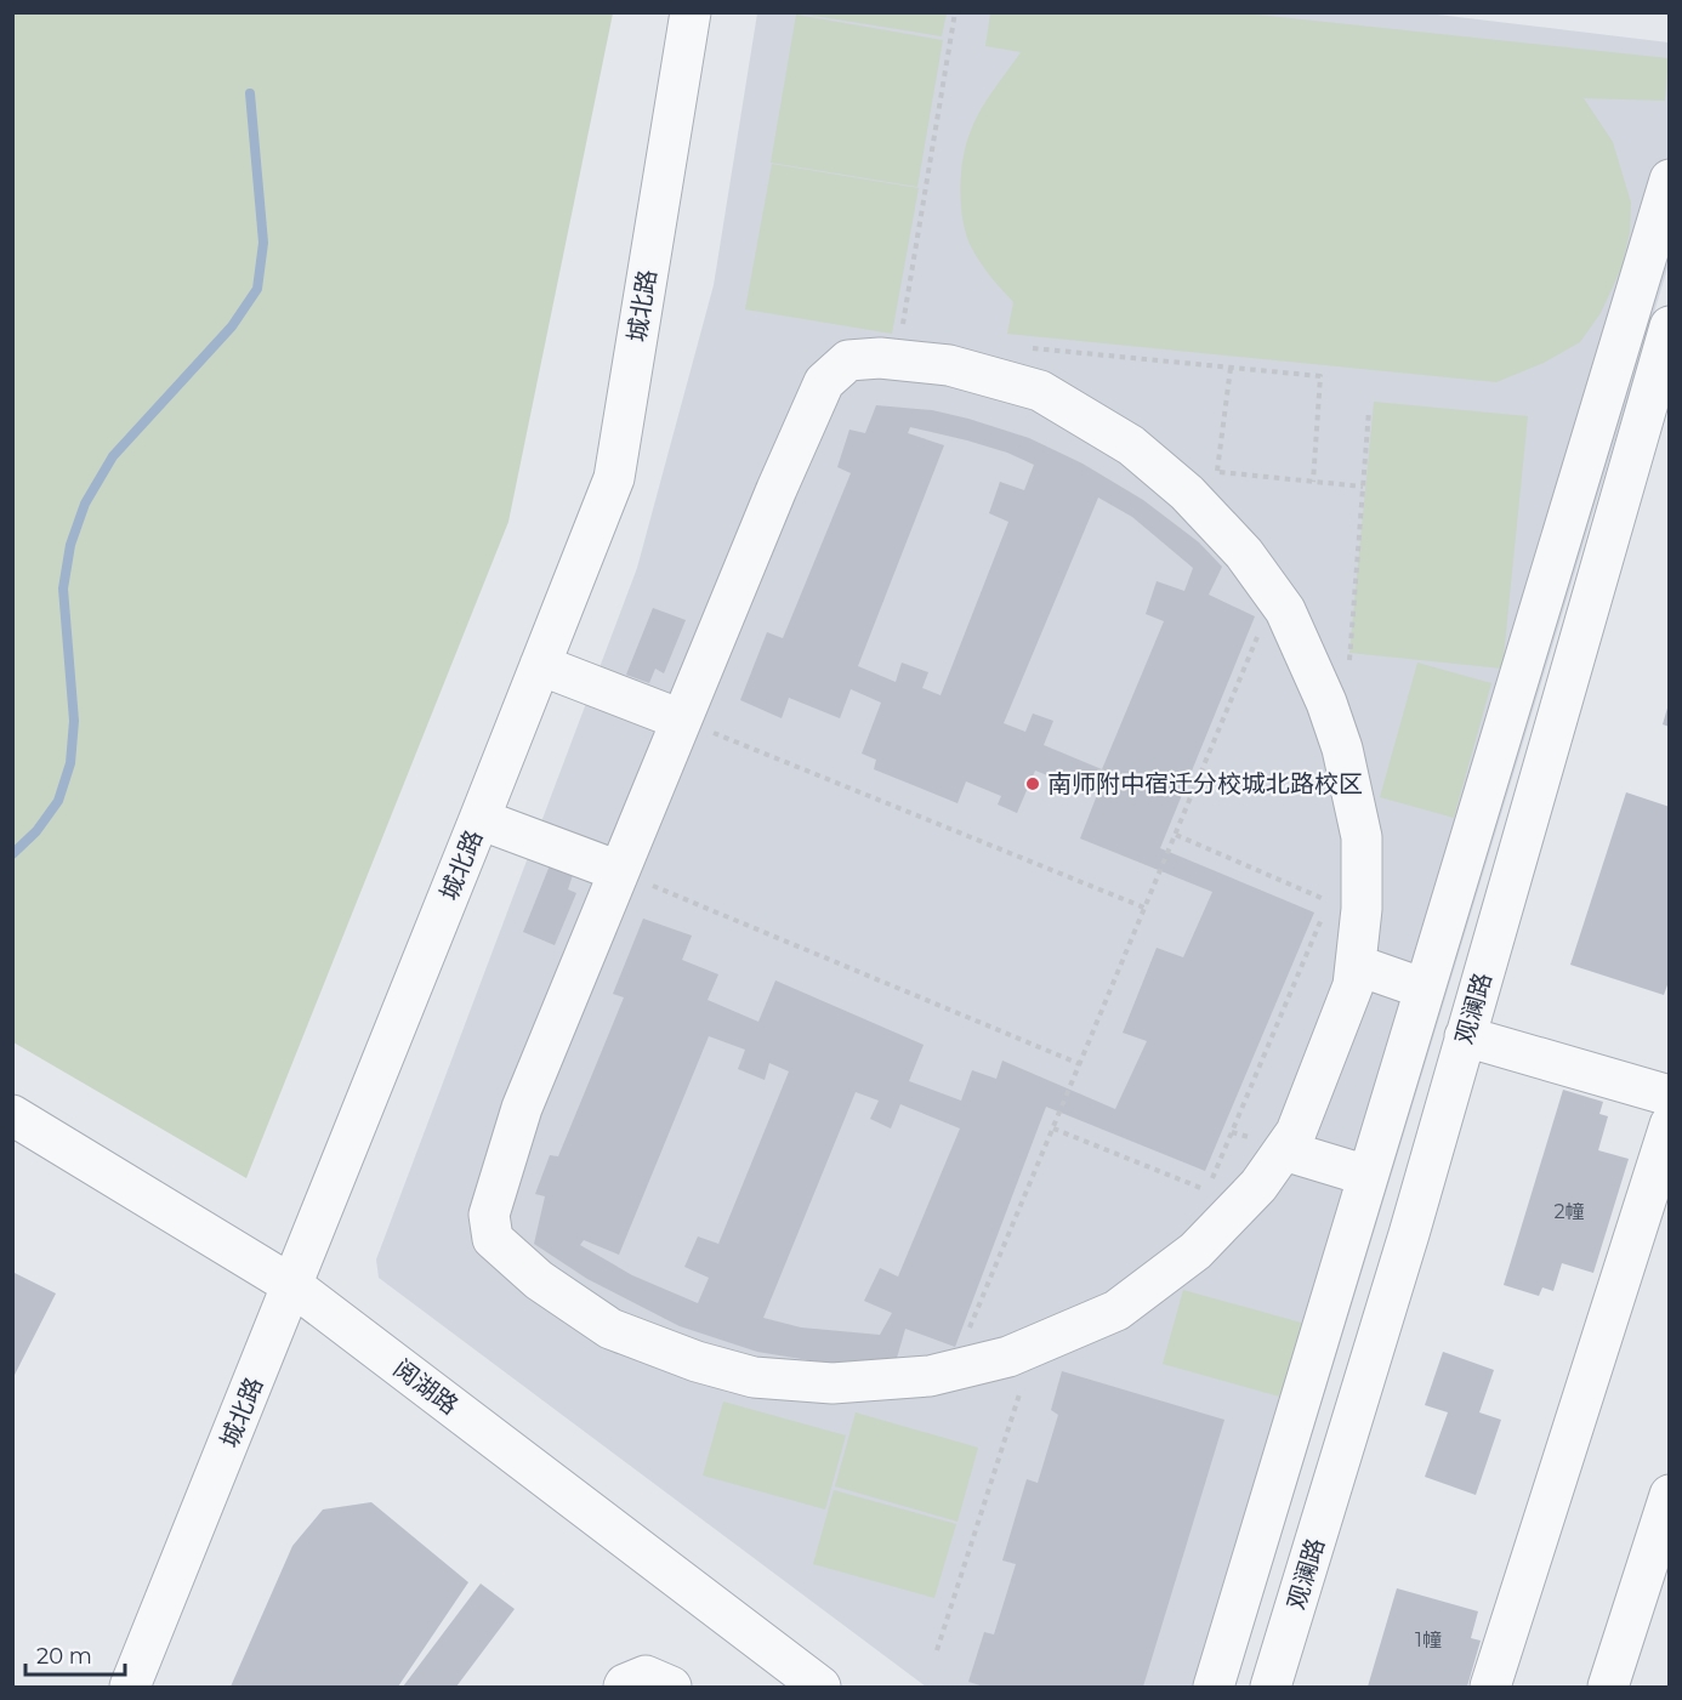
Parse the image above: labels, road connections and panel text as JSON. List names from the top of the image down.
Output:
{
  "streets": {
    "street": ["城北路", "观澜路", "阅湖路"]
  },
  "crossings": [
    ["城北路", "阅湖路"]
  ],
  "places": ["南师附中宿迁分校城北路校区"],
  "house_numbers": ["2幢", "1幢"],
  "scale_bar": "20 m"
}
